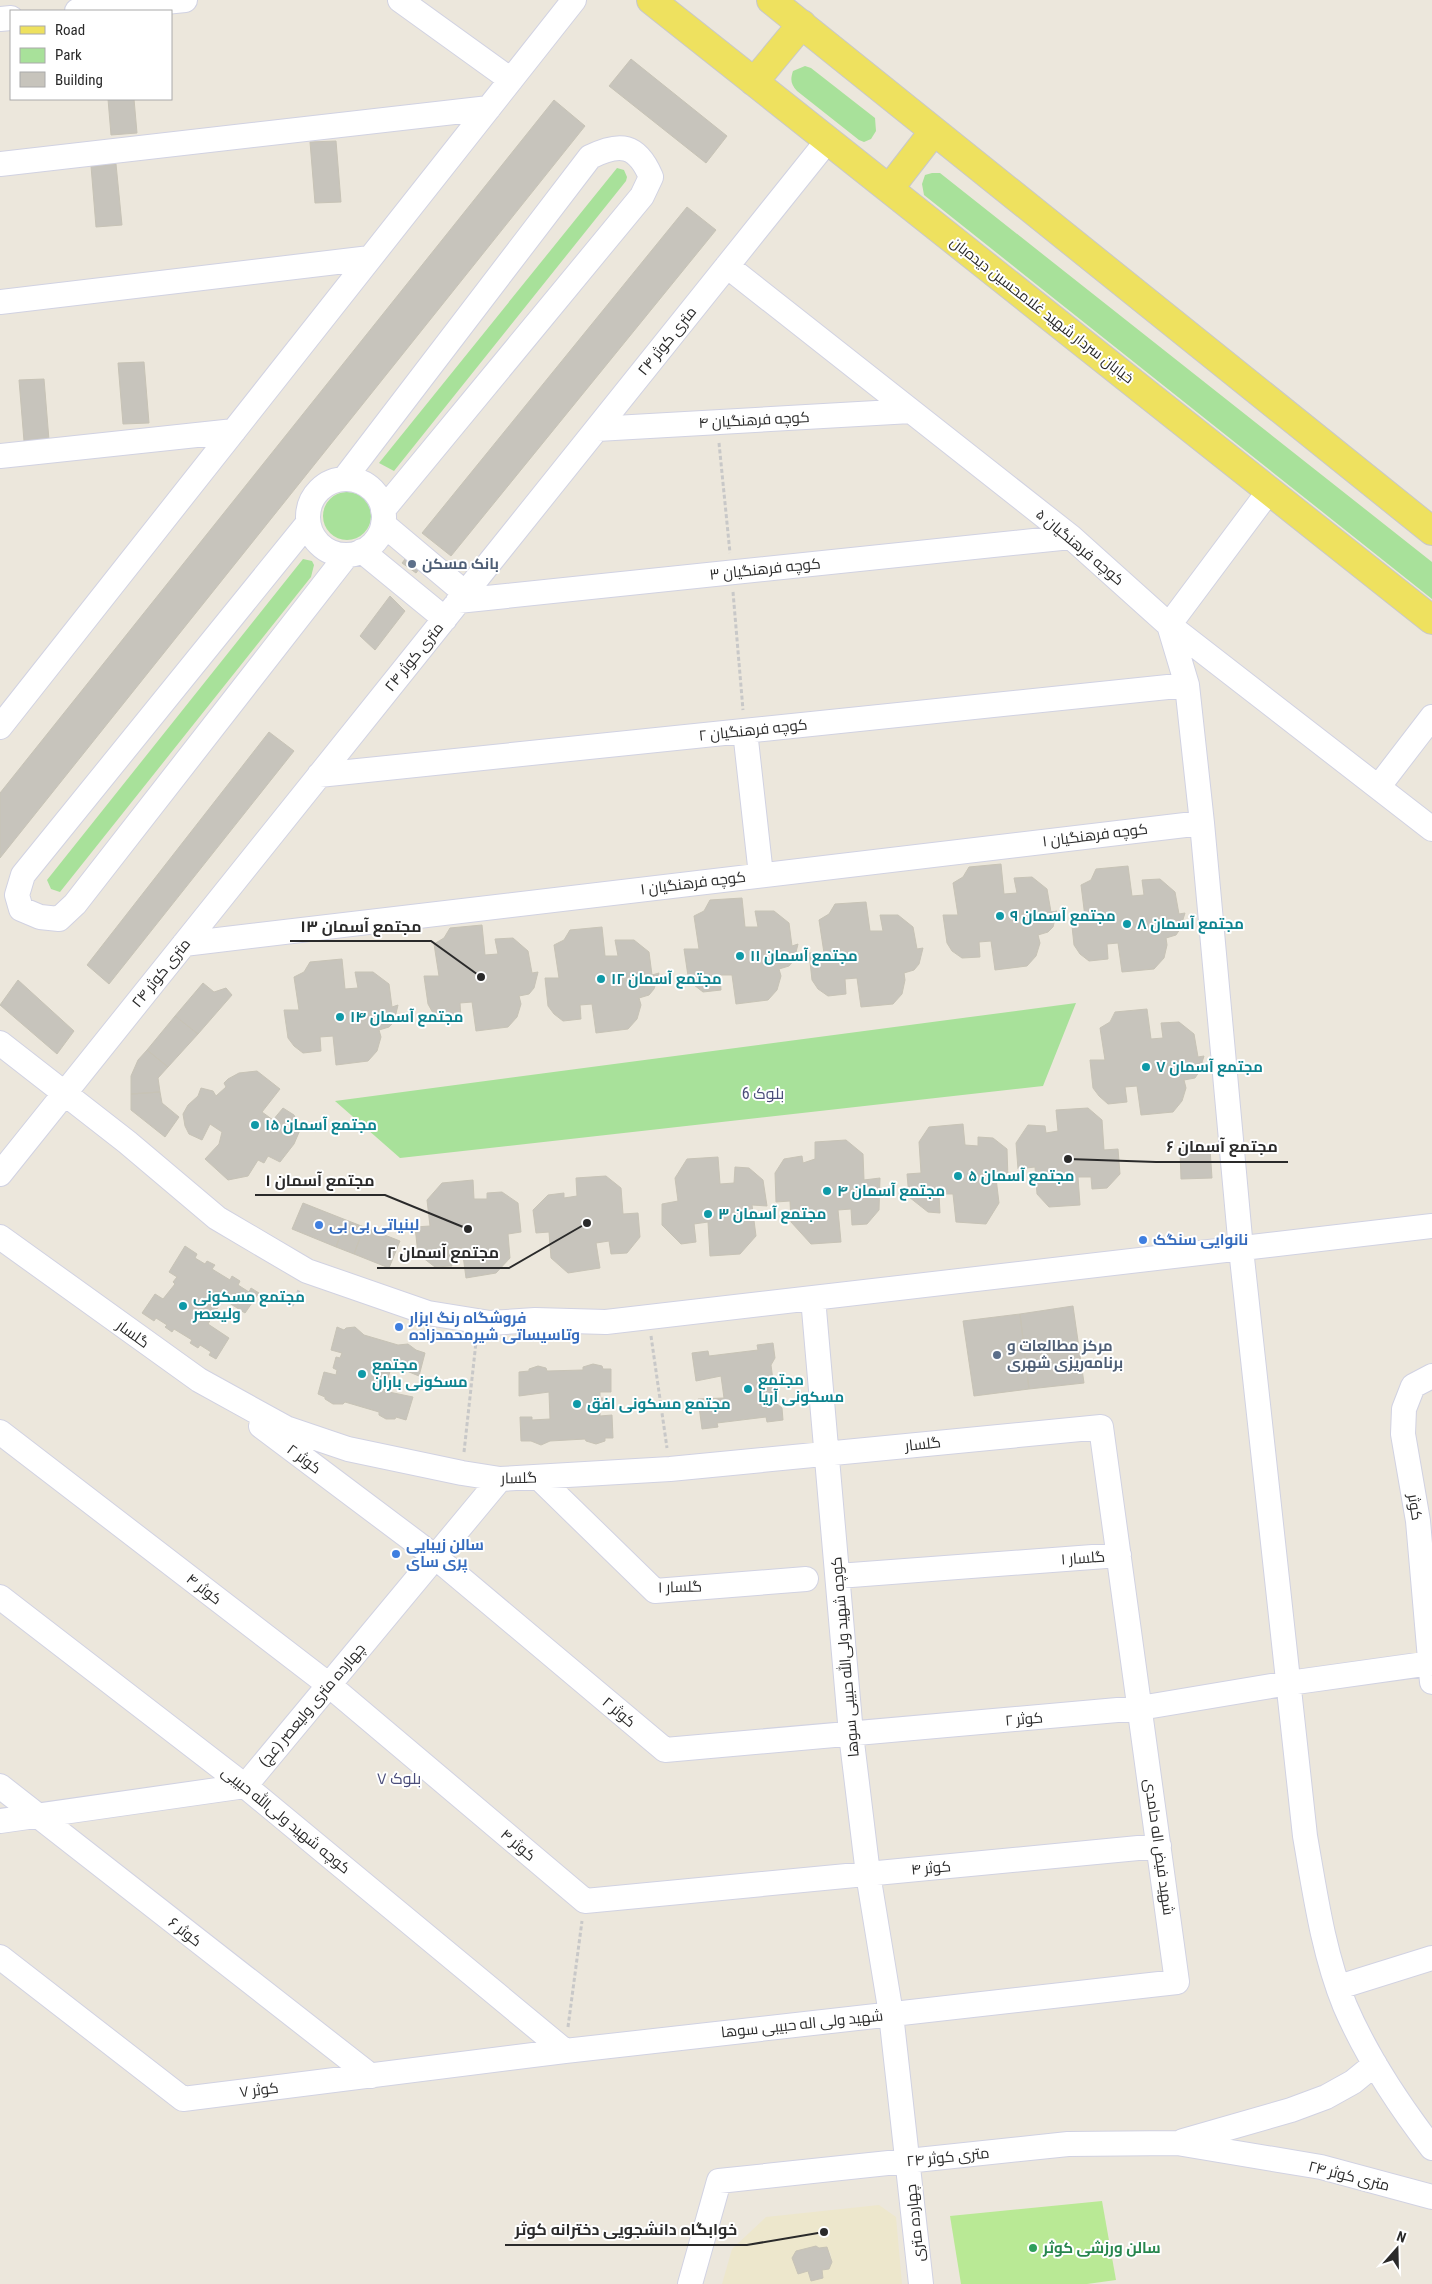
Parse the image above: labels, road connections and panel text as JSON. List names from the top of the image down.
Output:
{
  "streets": {
    "main road": ["خیابان سردار شهید غلامحسین دیده‌بان"],
    "street": [
      "۲۴ متری کوثر",
      "کوچه فرهنگیان ۴",
      "کوچه فرهنگیان ۵",
      "کوچه فرهنگیان ۳",
      "کوچه فرهنگیان ۲",
      "کوچه فرهنگیان ۱",
      "گلسار",
      "کوثر ۲",
      "کوثر",
      "گلسار ۱",
      "کوثر ۴",
      "کوچه شهید ولی‌الله حبیبی سوها",
      "چهارده متری ولیعصر (عج)",
      "کوچه شهید ولی‌الله حبیبی",
      "شهید فیض اله حامدی",
      "کوثر ۶",
      "شهید ولی اله حبیبی سوها",
      "کوثر ۷",
      "چهارده متری"
    ]
  },
  "crossings": [
    ["خیابان سردار شهید غلامحسین دیده‌بان", "۲۴ متری کوثر"],
    ["۲۴ متری کوثر", "کوچه فرهنگیان ۴"],
    ["۲۴ متری کوثر", "کوچه فرهنگیان ۵"],
    ["۲۴ متری کوثر", "کوچه فرهنگیان ۳"],
    ["۲۴ متری کوثر", "کوچه فرهنگیان ۲"],
    ["۲۴ متری کوثر", "کوچه فرهنگیان ۱"],
    ["۲۴ متری کوثر", "شهید ولی اله حبیبی سوها"],
    ["۲۴ متری کوثر", "چهارده متری"],
    ["کوچه فرهنگیان ۴", "کوچه فرهنگیان ۵"],
    ["کوچه فرهنگیان ۵", "کوچه فرهنگیان ۳"],
    ["گلسار", "کوثر ۲"],
    ["گلسار", "گلسار ۱"],
    ["گلسار", "کوچه شهید ولی‌الله حبیبی سوها"],
    ["گلسار", "چهارده متری ولیعصر (عج)"],
    ["گلسار", "شهید فیض اله حامدی"],
    ["کوثر ۲", "کوثر"],
    ["کوثر ۲", "کوچه شهید ولی‌الله حبیبی سوها"],
    ["کوثر ۲", "چهارده متری ولیعصر (عج)"],
    ["کوثر ۲", "شهید فیض اله حامدی"],
    ["گلسار ۱", "کوچه شهید ولی‌الله حبیبی سوها"],
    ["گلسار ۱", "شهید فیض اله حامدی"],
    ["کوثر ۴", "کوچه شهید ولی‌الله حبیبی سوها"],
    ["کوثر ۴", "چهارده متری ولیعصر (عج)"],
    ["کوثر ۴", "شهید فیض اله حامدی"],
    ["کوچه شهید ولی‌الله حبیبی سوها", "شهید فیض اله حامدی"],
    ["کوچه شهید ولی‌الله حبیبی سوها", "شهید ولی اله حبیبی سوها"],
    ["چهارده متری ولیعصر (عج)", "کوچه شهید ولی‌الله حبیبی"],
    ["کوچه شهید ولی‌الله حبیبی", "شهید ولی اله حبیبی سوها"],
    ["کوچه شهید ولی‌الله حبیبی", "کوثر ۷"],
    ["شهید فیض اله حامدی", "شهید ولی اله حبیبی سوها"],
    ["کوثر ۶", "کوثر ۷"],
    ["شهید ولی اله حبیبی سوها", "کوثر ۷"],
    ["شهید ولی اله حبیبی سوها", "چهارده متری"]
  ],
  "districts": ["بلوک 6", "بلوک ۷"],
  "places": [
    "بانک مسکن",
    "مجتمع آسمان ۹",
    "مجتمع آسمان ۸",
    "مجتمع آسمان ۱۱",
    "مجتمع آسمان ۱۳",
    "مجتمع آسمان ۱۲",
    "مجتمع آسمان ۱۴",
    "مجتمع آسمان ۷",
    "مجتمع آسمان ۱۵",
    "مجتمع آسمان ۶",
    "مجتمع آسمان ۵",
    "مجتمع آسمان ۴",
    "مجتمع آسمان ۳",
    "مجتمع آسمان ۲",
    "لبنیاتی بی بی",
    "مجتمع آسمان ۱",
    "نانوایی سنگک",
    "مجتمع مسکونی ولیعصر",
    "فروشگاه رنگ ابزار وتاسیساتی شیرمحمدزاده",
    "مرکز مطالعات و برنامه‌ریزی شهری",
    "مجتمع مسکونی باران",
    "مجتمع مسکونی آریا",
    "مجتمع مسکونی افق",
    "سالن زیبایی پری سای",
    "خوابگاه دانشجویی دخترانه کوثر",
    "سالن ورزشی کوثر"
  ],
  "legend": ["Road", "Park", "Building"],
  "north": "top"
}
